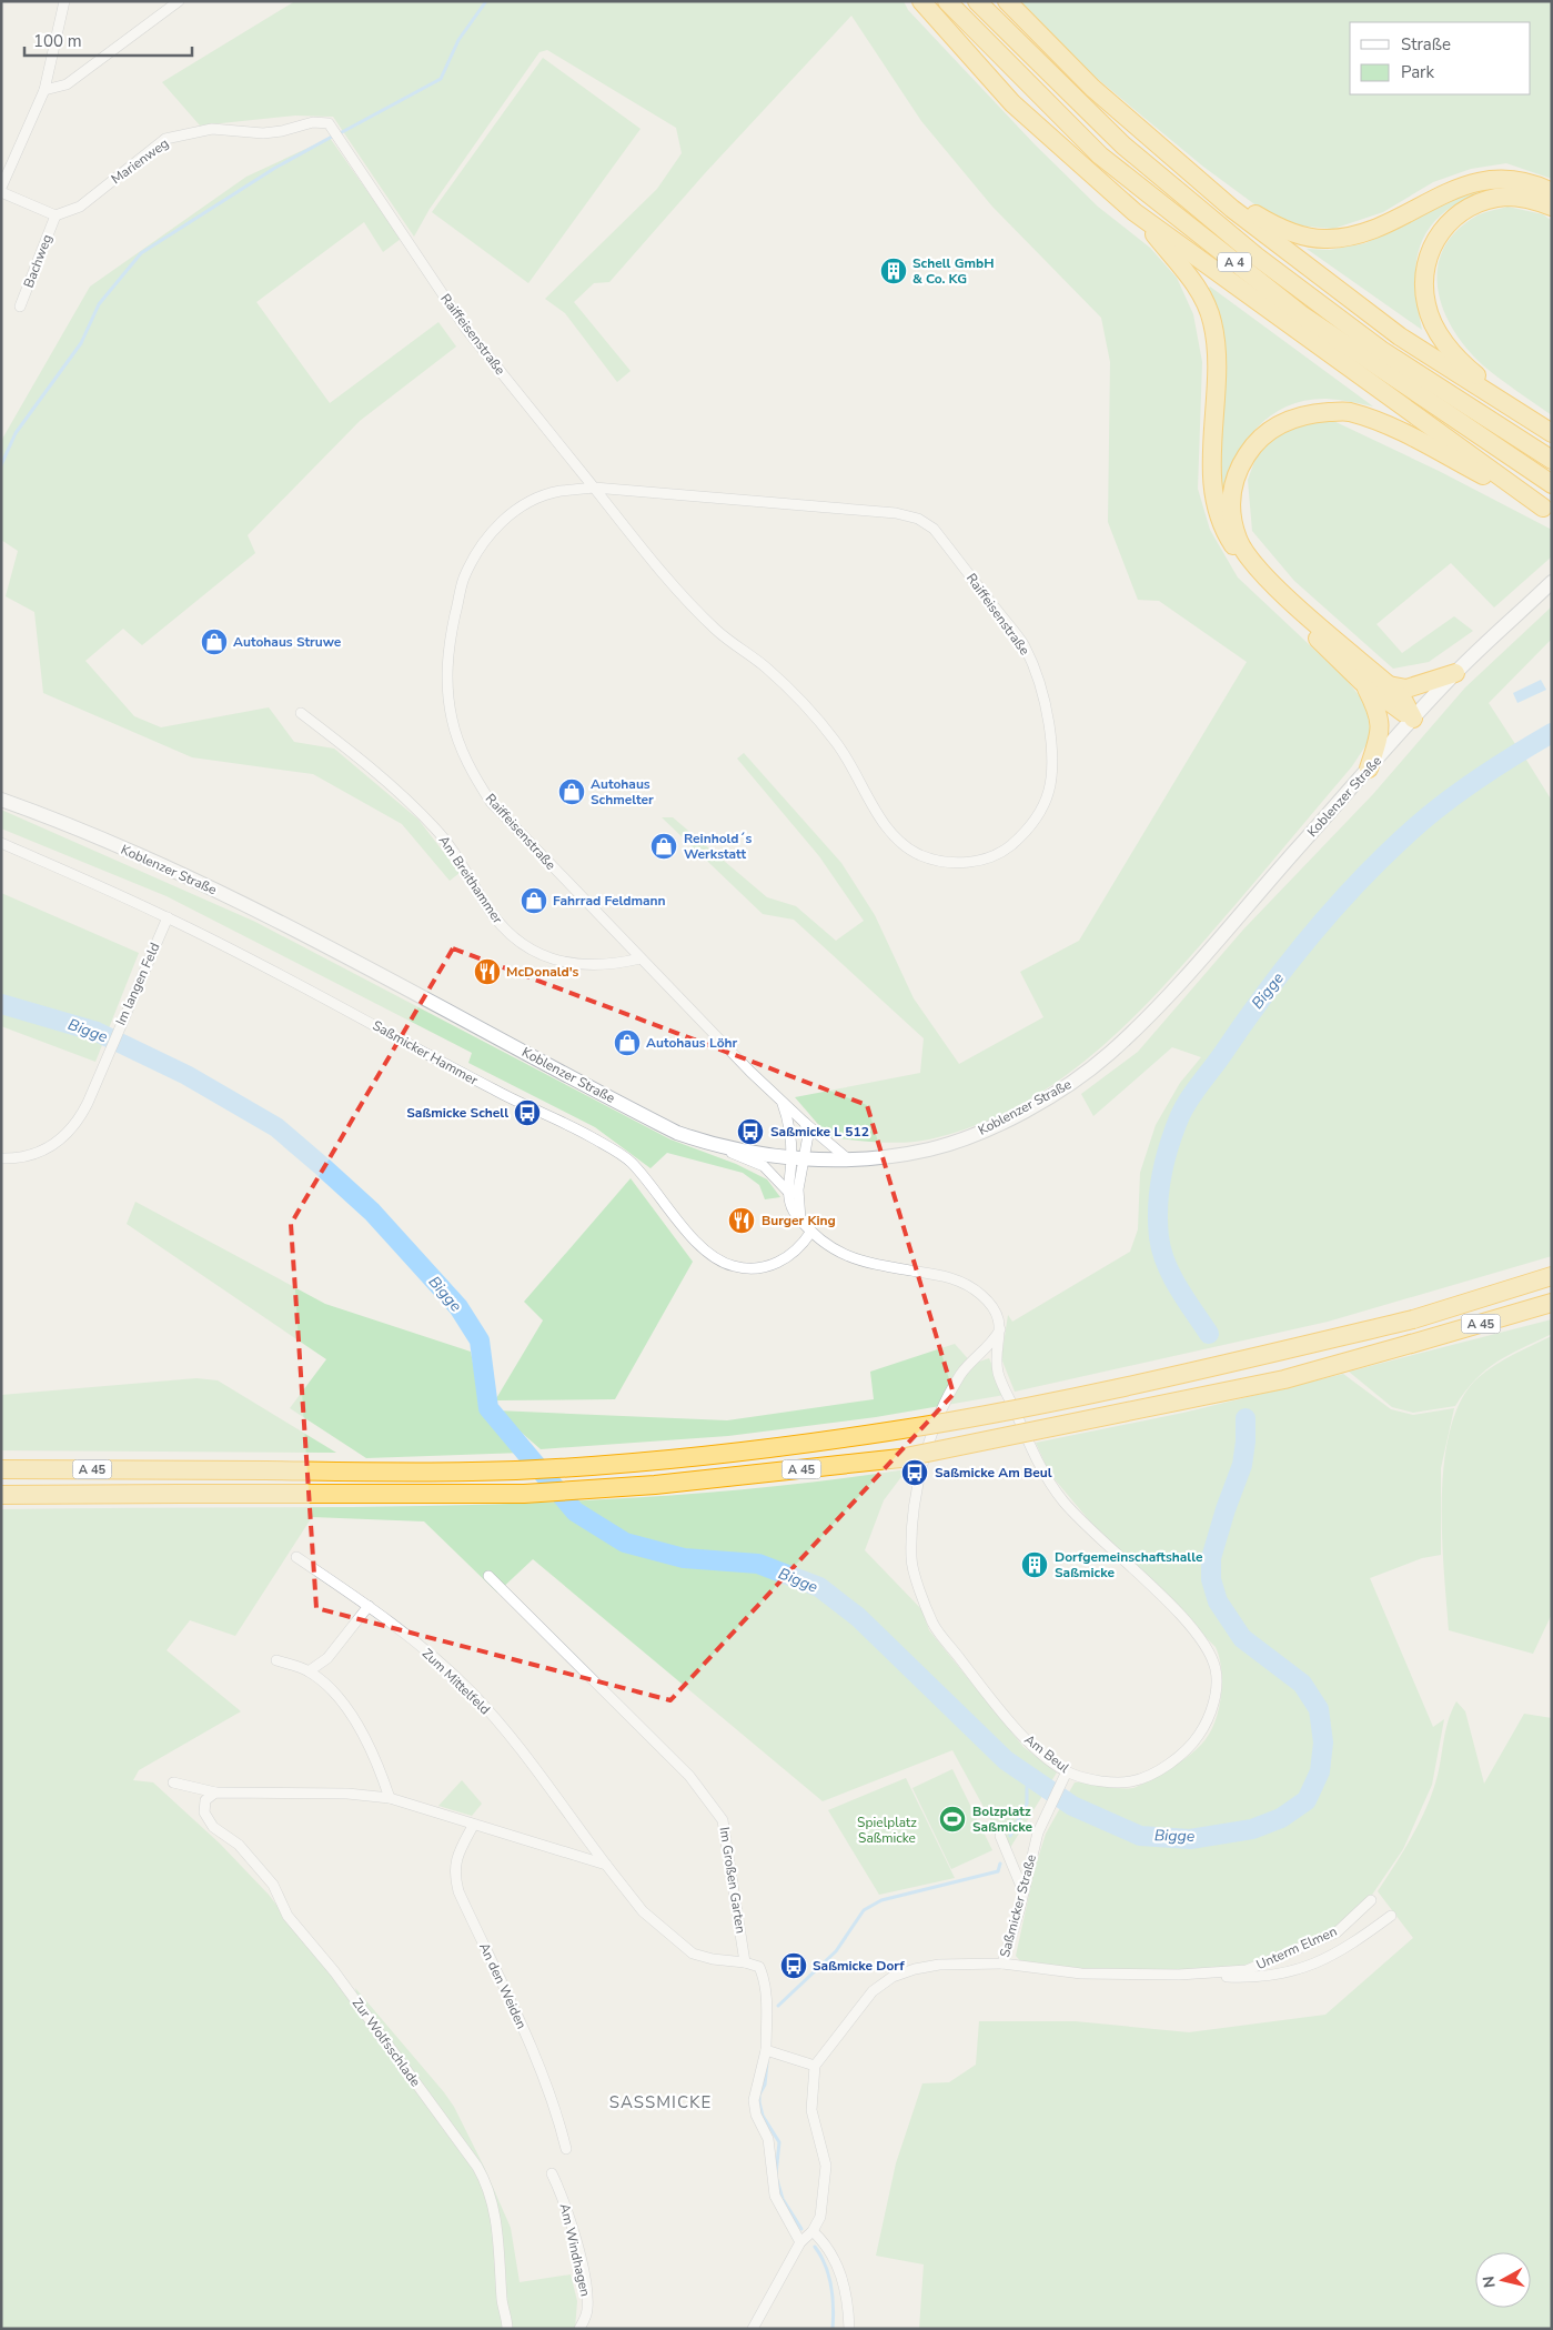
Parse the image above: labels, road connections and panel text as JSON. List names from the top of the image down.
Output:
{
  "streets": {
    "highway": ["A 4", "A 45"],
    "main road": ["Koblenzer Straße"],
    "street": [
      "Marienweg",
      "Bachweg",
      "Raiffeisenstraße",
      "Am Breithammer",
      "Im langen Feld",
      "Saßmicker Hammer",
      "Zum Mittelfeld",
      "Am Beul",
      "Im Großen Garten",
      "Saßmicker Straße",
      "Unterm Elmen",
      "An den Weiden",
      "Zur Wolfsschlade",
      "Am Windhagen"
    ]
  },
  "crossings": [
    ["Marienweg", "Bachweg"],
    ["Marienweg", "Raiffeisenstraße"],
    ["Raiffeisenstraße", "Koblenzer Straße"],
    ["Raiffeisenstraße", "Am Breithammer"],
    ["Im langen Feld", "Saßmicker Hammer"],
    ["Am Beul", "Saßmicker Straße"],
    ["Saßmicker Straße", "Unterm Elmen"]
  ],
  "districts": ["SASSMICKE"],
  "water": ["Bigge"],
  "parks": ["Spielplatz Saßmicke"],
  "places": {
    "building": ["Schell GmbH & Co. KG", "Dorfgemeinschaftshalle Saßmicke"],
    "shop": [
      "Autohaus Struwe",
      "Autohaus Schmelter",
      "Reinhold´s Werkstatt",
      "Fahrrad Feldmann",
      "Autohaus Löhr"
    ],
    "restaurant": ["McDonald's", "Burger King"],
    "bus stop": [
      "Saßmicke Schell",
      "Saßmicke L 512",
      "Saßmicke Am Beul",
      "Saßmicke Dorf"
    ],
    "sports": ["Bolzplatz Saßmicke"]
  },
  "legend": ["Straße", "Park"],
  "scale_bar": "100 m",
  "north": "left"
}
